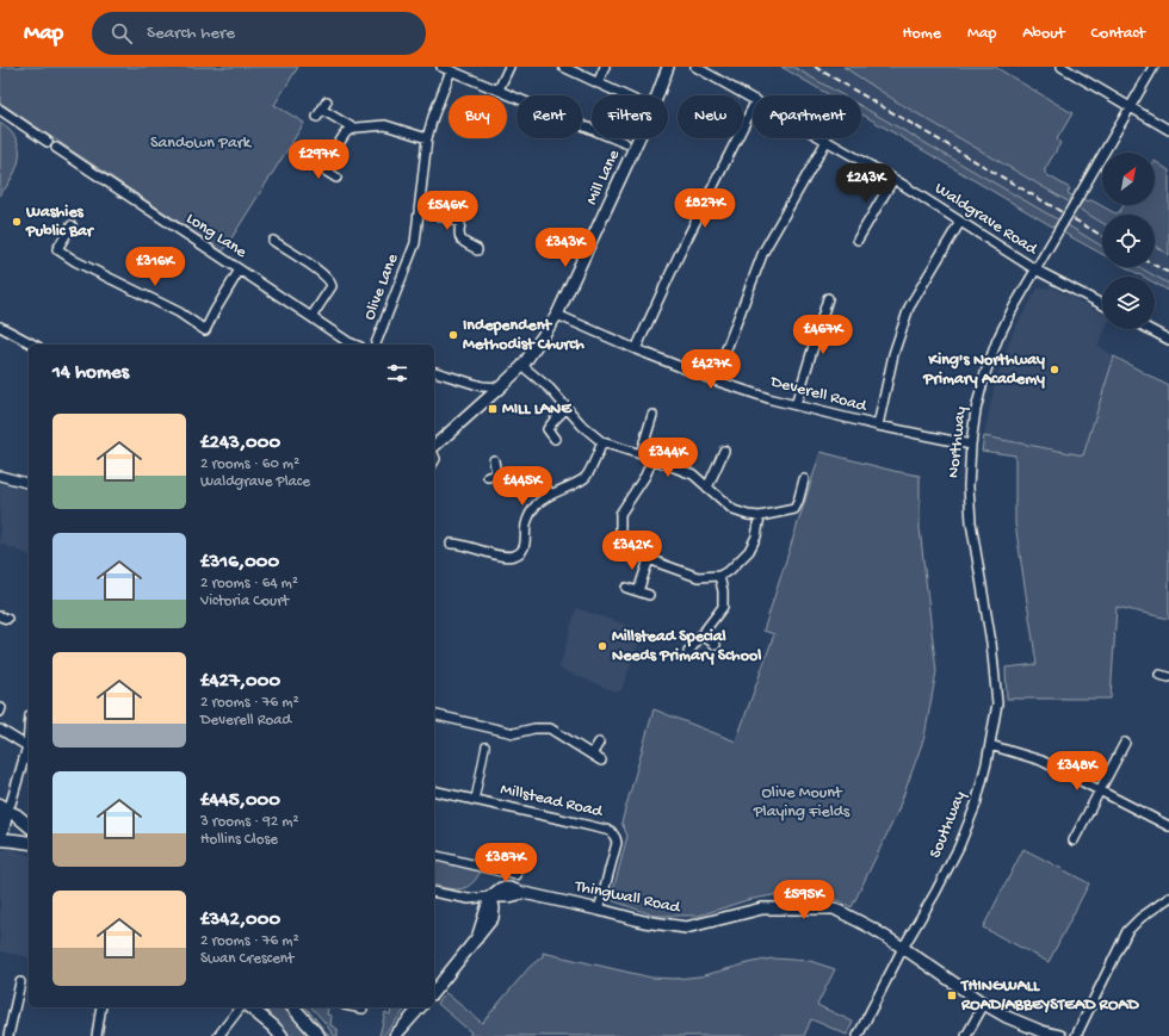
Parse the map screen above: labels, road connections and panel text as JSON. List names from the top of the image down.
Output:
{
  "streets": {
    "street": [
      "Mill Lane",
      "Waldgrave Road",
      "Long Lane",
      "Olive Lane",
      "Deverell Road",
      "Northway",
      "Millstead Road",
      "Southway",
      "Thingwall Road"
    ]
  },
  "crossings": [
    ["Mill Lane", "Deverell Road"],
    ["Waldgrave Road", "Northway"],
    ["Deverell Road", "Northway"],
    ["Northway", "Southway"],
    ["Millstead Road", "Thingwall Road"],
    ["Southway", "Thingwall Road"]
  ],
  "parks": ["Sandown Park", "Olive Mount Playing Fields"],
  "places": {
    "other": [
      "Washies Public Bar",
      "Independent Methodist Church",
      "King's Northway Primary Academy",
      "Millstead Special Needs Primary School"
    ],
    "transit": ["MILL LANE", "THINGWALL ROAD/ABBEYSTEAD ROAD"]
  },
  "north": "top right",
  "page": {
    "header": "Map",
    "search": "Search here",
    "nav": [
      "Home",
      "Map",
      "About",
      "Contact"
    ],
    "chip": [
      "Buy",
      "Rent",
      "Filters",
      "New",
      "Apartment"
    ],
    "price": [
      "£297K",
      "£243K",
      "£827K",
      "£546K",
      "£343K",
      "£316K",
      "£467K",
      "£427K",
      "£344K",
      "£445K",
      "£342K",
      "£348K",
      "£387K",
      "£595K"
    ],
    "heading": "14 homes",
    "list": [
      {
        "name": "£243,000",
        "note": "2 rooms · 60 m² · Waldgrave Place"
      },
      {
        "name": "£316,000",
        "note": "2 rooms · 64 m² · Victoria Court"
      },
      {
        "name": "£427,000",
        "note": "2 rooms · 76 m² · Deverell Road"
      },
      {
        "name": "£445,000",
        "note": "3 rooms · 92 m² · Hollins Close"
      },
      {
        "name": "£342,000",
        "note": "2 rooms · 76 m² · Swan Crescent"
      }
    ]
  }
}
